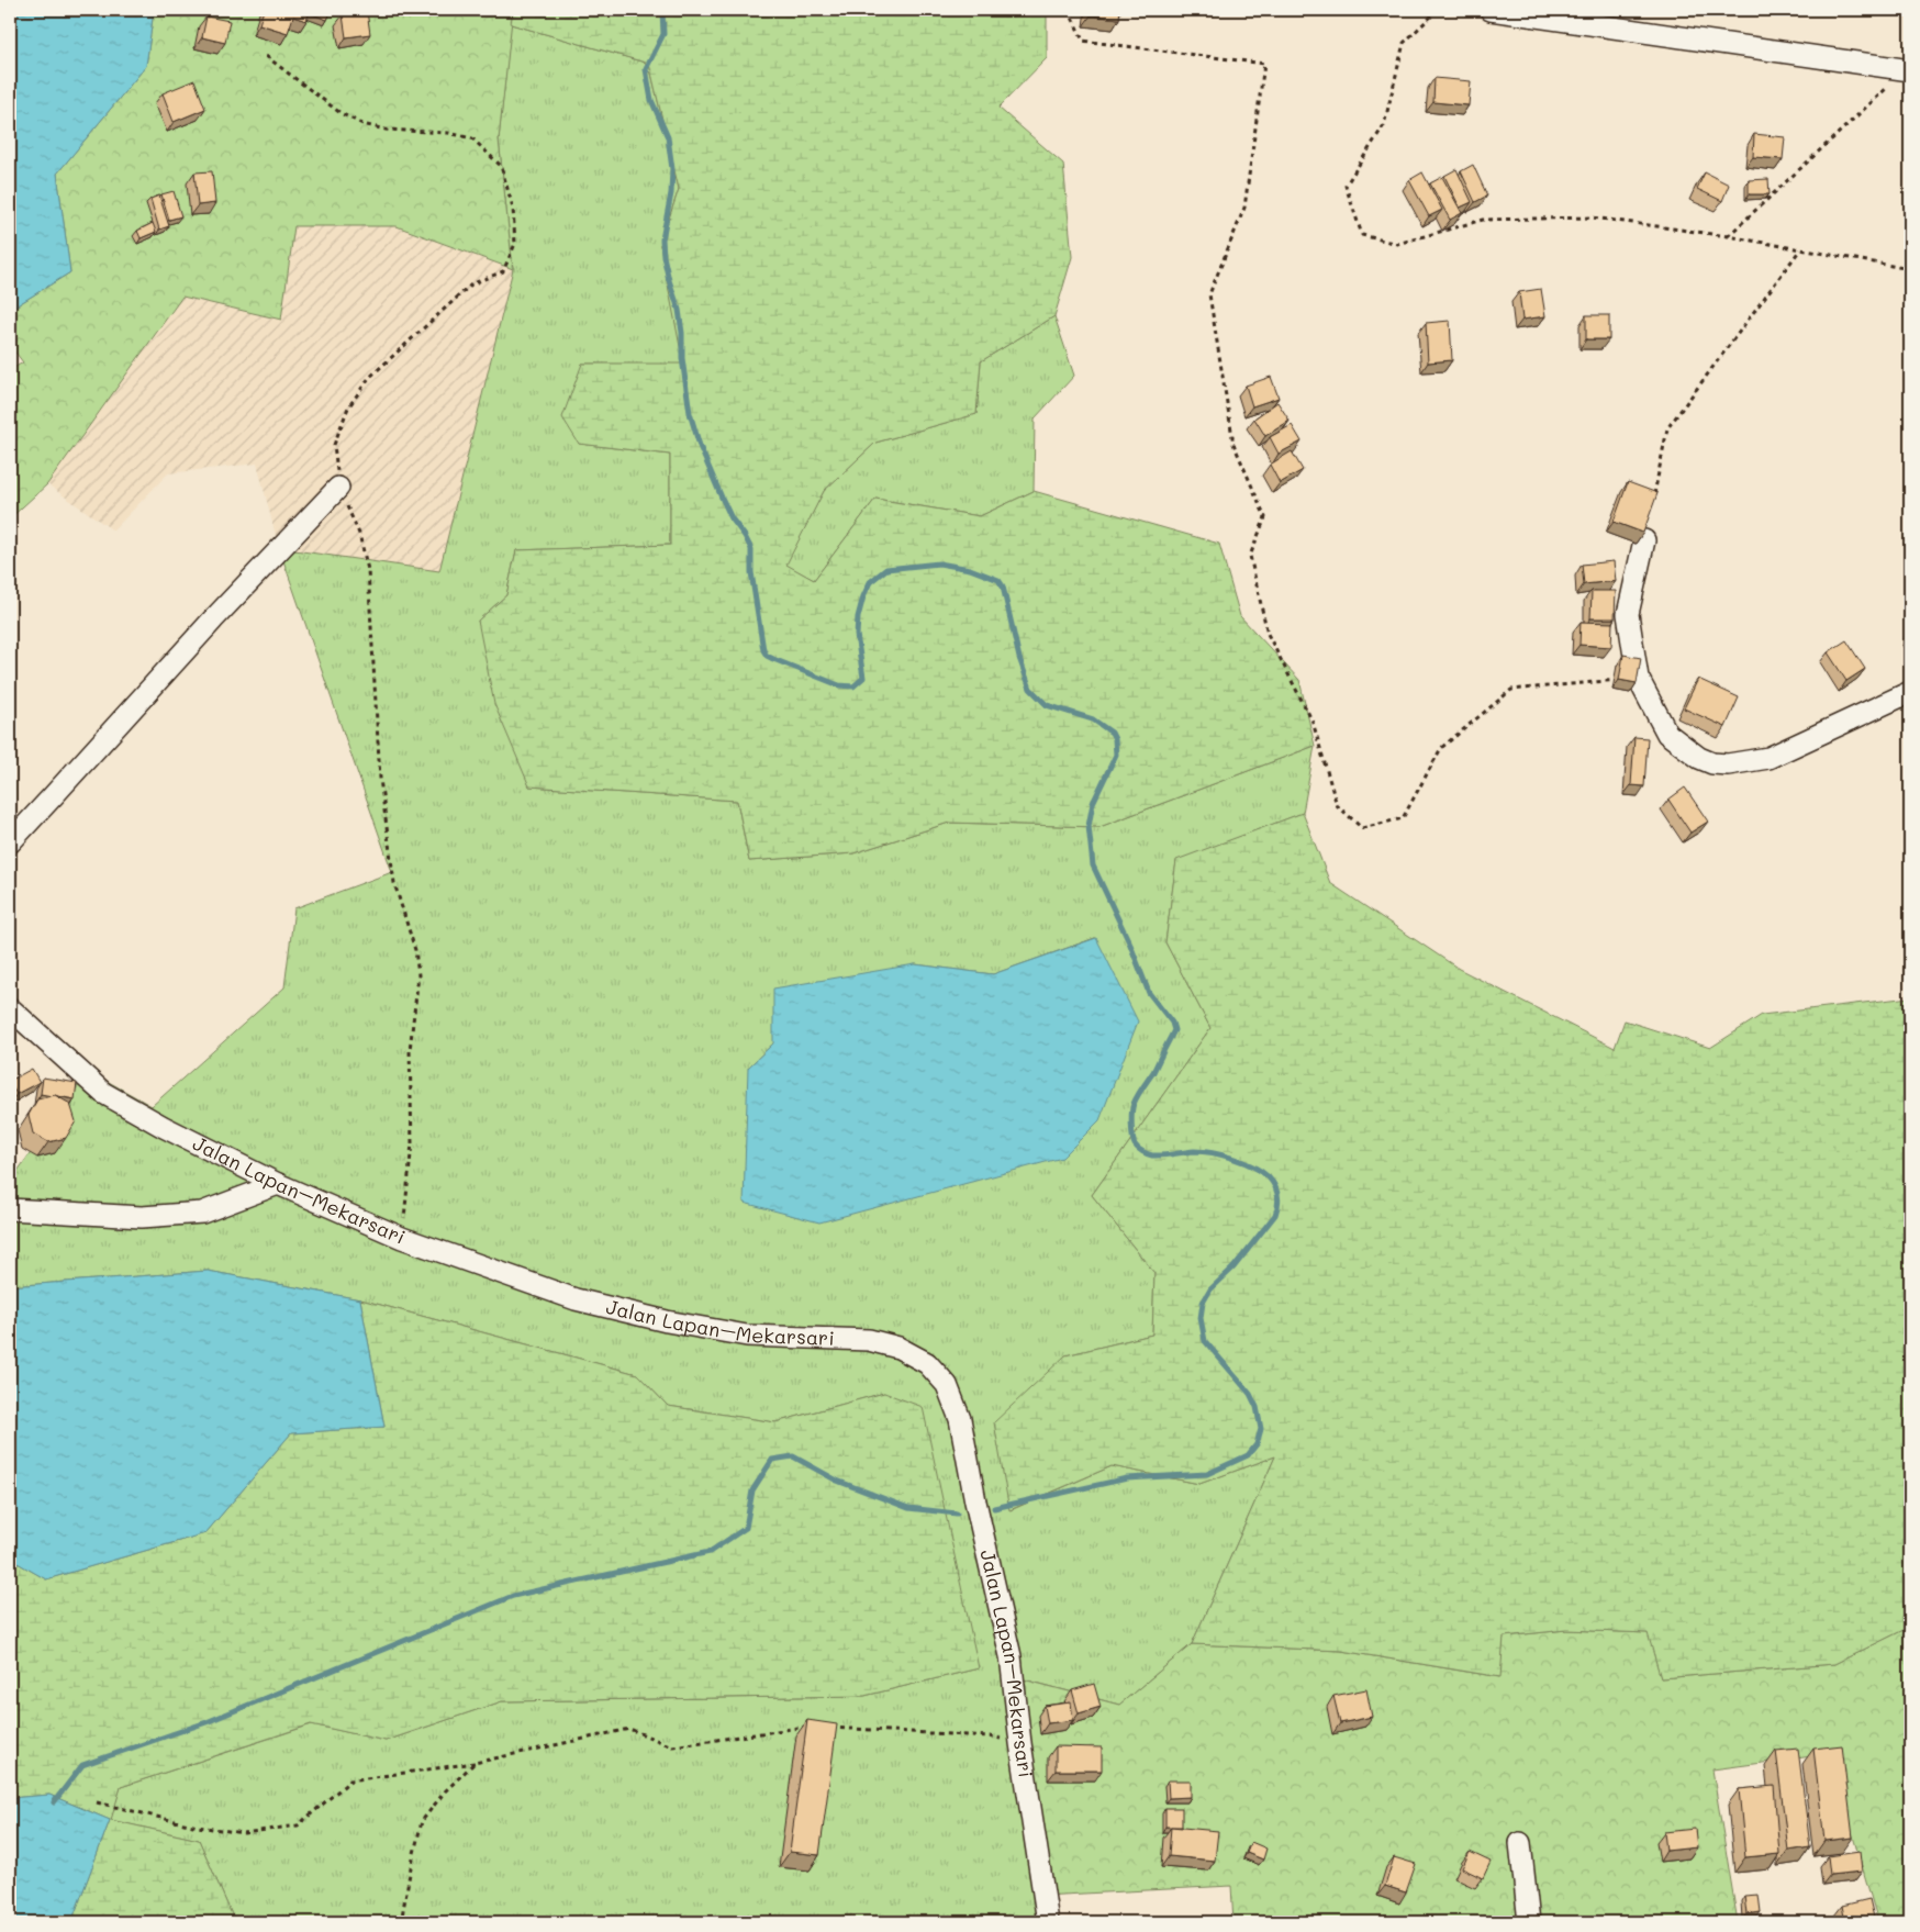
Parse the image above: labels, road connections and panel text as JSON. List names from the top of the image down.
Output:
{
  "streets": {
    "street": ["Jalan Lapan–Mekarsari"]
  }
}
